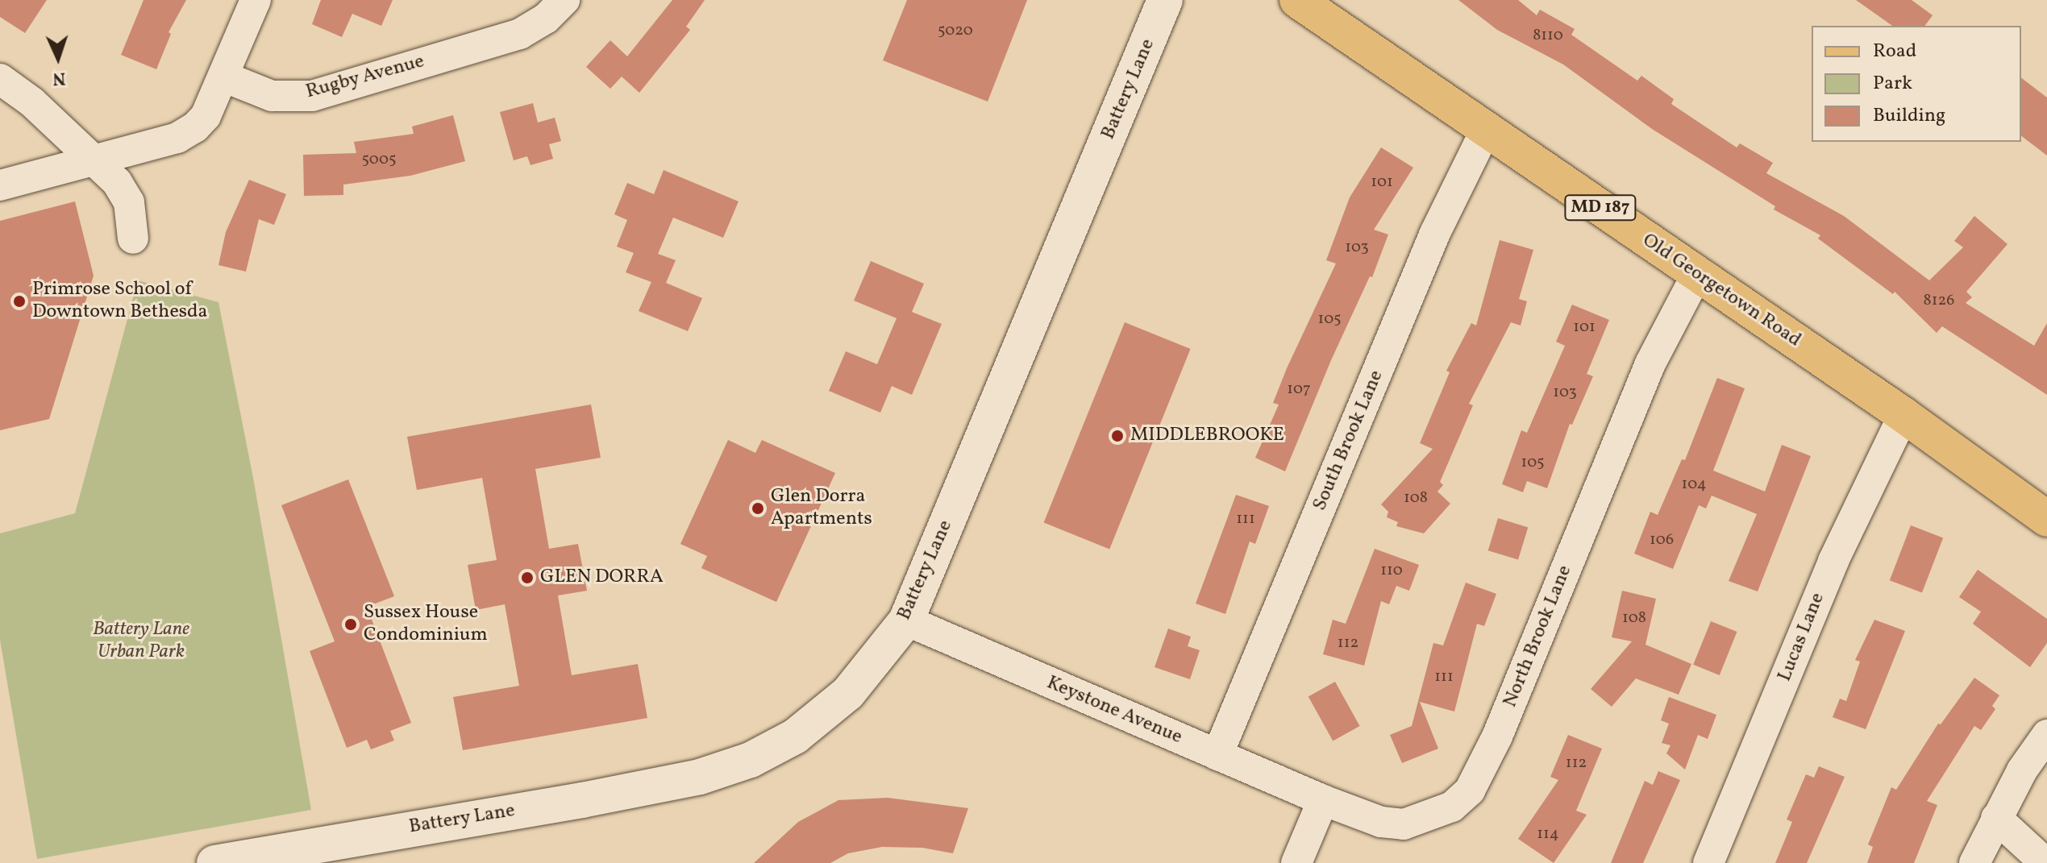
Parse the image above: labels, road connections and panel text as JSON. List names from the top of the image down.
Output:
{
  "streets": {
    "main road": ["MD 187", "Old Georgetown Road"],
    "street": [
      "Rugby Avenue",
      "Battery Lane",
      "South Brook Lane",
      "North Brook Lane",
      "Lucas Lane",
      "Keystone Avenue"
    ]
  },
  "crossings": [
    ["Battery Lane", "Keystone Avenue"],
    ["Old Georgetown Road", "South Brook Lane"],
    ["Old Georgetown Road", "North Brook Lane"],
    ["Old Georgetown Road", "Lucas Lane"],
    ["South Brook Lane", "Keystone Avenue"],
    ["North Brook Lane", "Keystone Avenue"]
  ],
  "parks": ["Battery Lane Urban Park"],
  "places": [
    "Primrose School of Downtown Bethesda",
    "MIDDLEBROOKE",
    "Glen Dorra Apartments",
    "GLEN DORRA",
    "Sussex House Condominium"
  ],
  "house_numbers": [
    "5020",
    "8110",
    "5005",
    "101",
    "103",
    "8126",
    "105",
    "101",
    "107",
    "103",
    "105",
    "104",
    "108",
    "111",
    "106",
    "110",
    "108",
    "112",
    "111",
    "112",
    "114"
  ],
  "legend": ["Road", "Park", "Building"],
  "north": "bottom"
}
